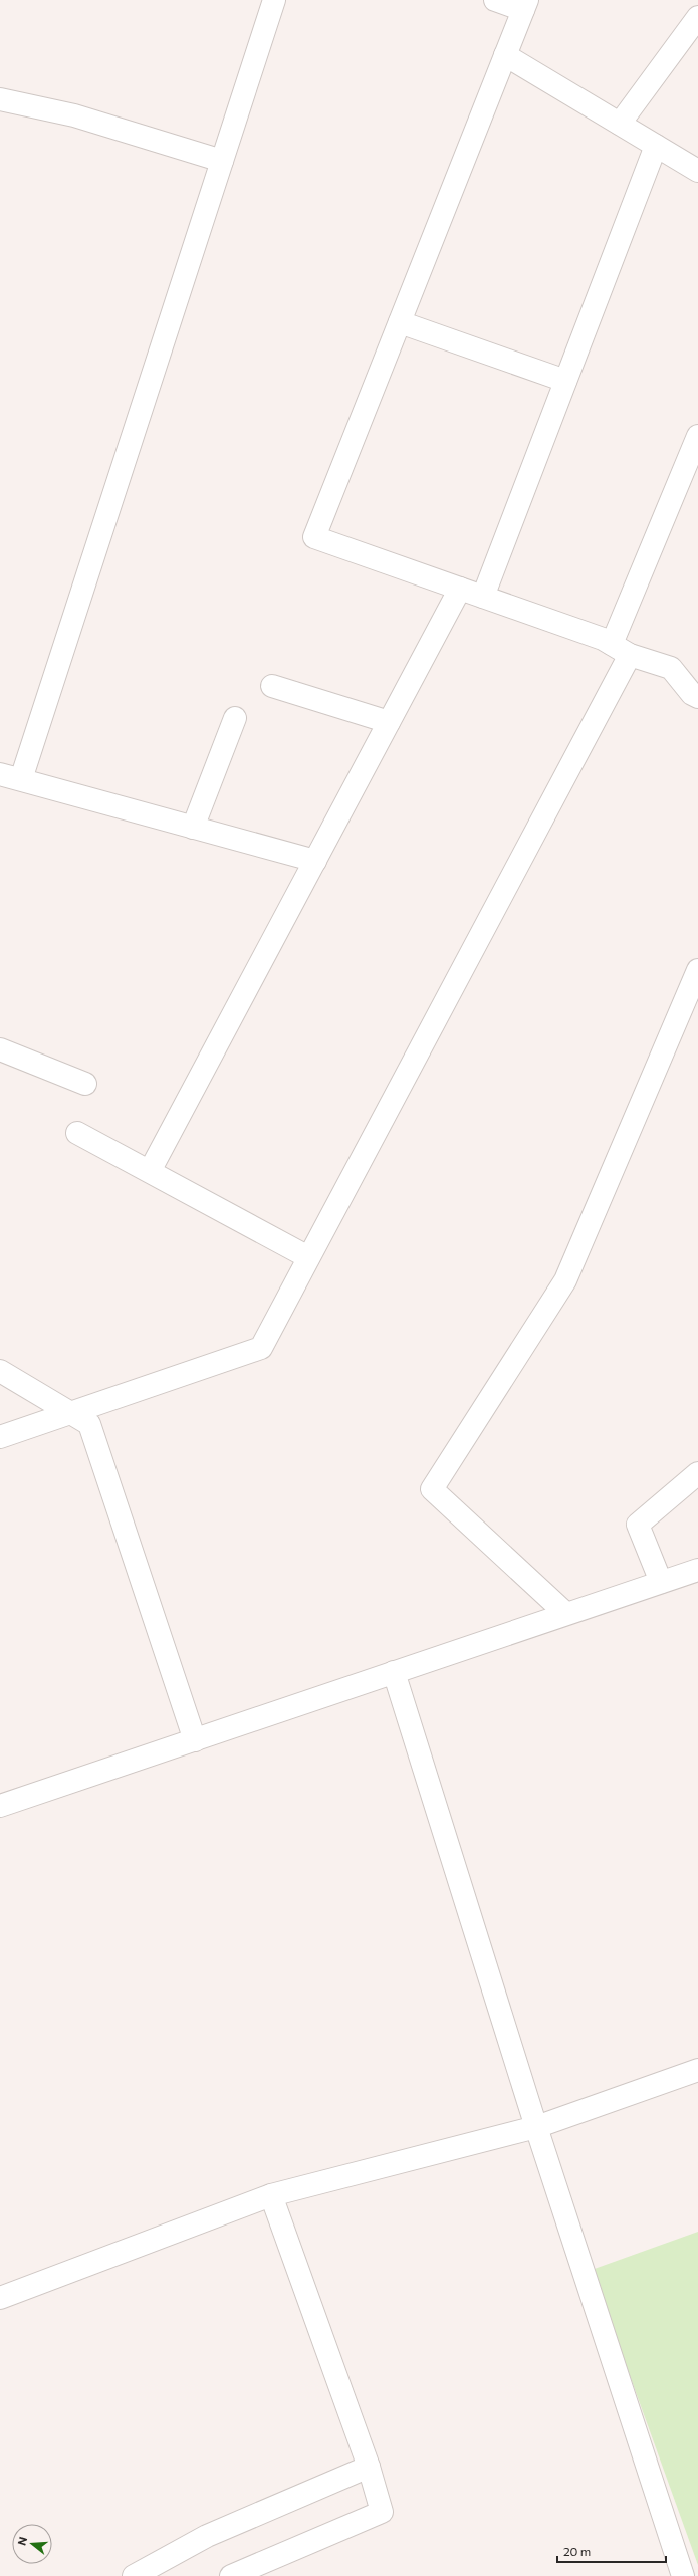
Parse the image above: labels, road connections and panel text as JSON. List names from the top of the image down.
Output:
{
  "scale_bar": "20 m",
  "north": "left"
}
